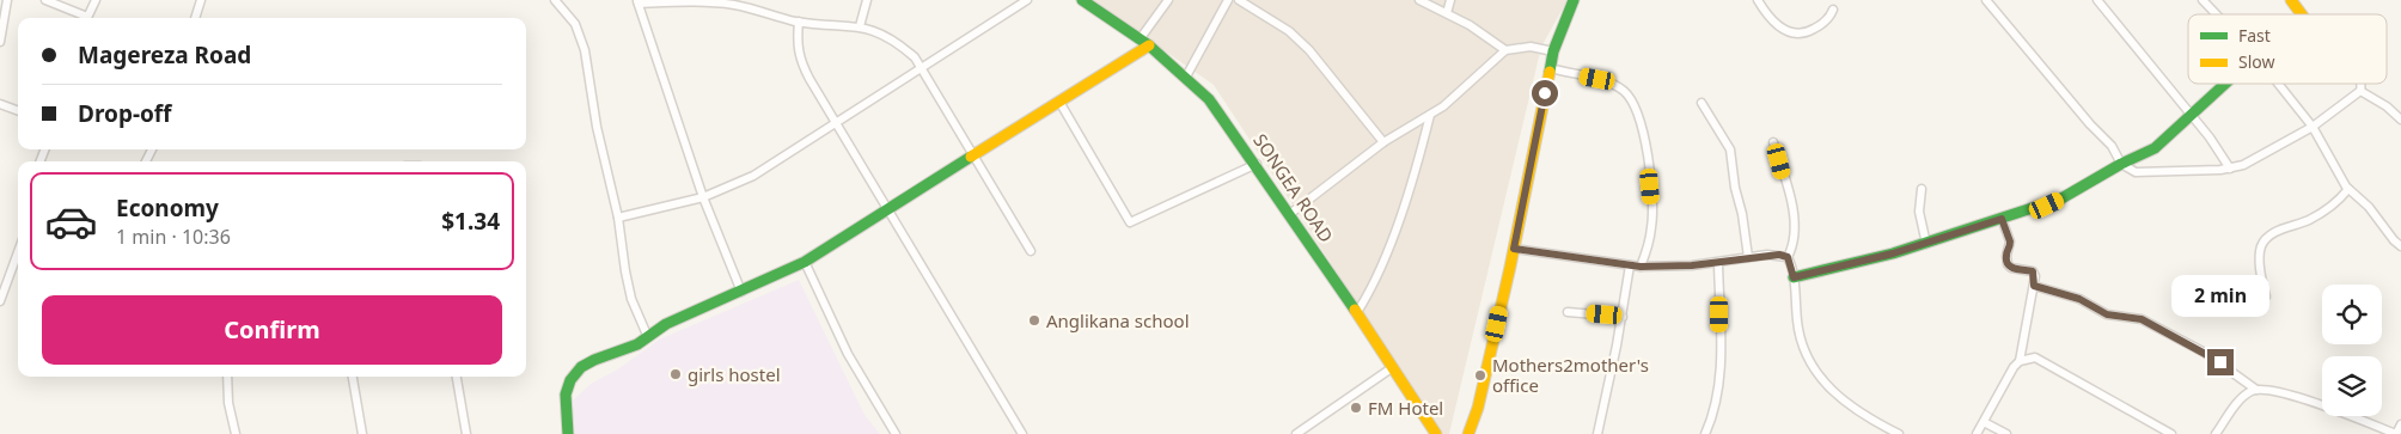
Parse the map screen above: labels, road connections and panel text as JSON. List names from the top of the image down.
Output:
{
  "streets": {
    "main road": ["SONGEA ROAD"]
  },
  "places": [
    "Anglikana school",
    "girls hostel",
    "Mothers2mother's office",
    "FM Hotel"
  ],
  "legend": ["Fast", "Slow"],
  "page": {
    "banner": ["Magereza Road", "Drop-off"],
    "list": [
      {
        "name": "Economy",
        "note": "1 min · 10:36",
        "value": "$1.34"
      }
    ],
    "bubble": "2 min",
    "buttons": "Confirm"
  }
}
